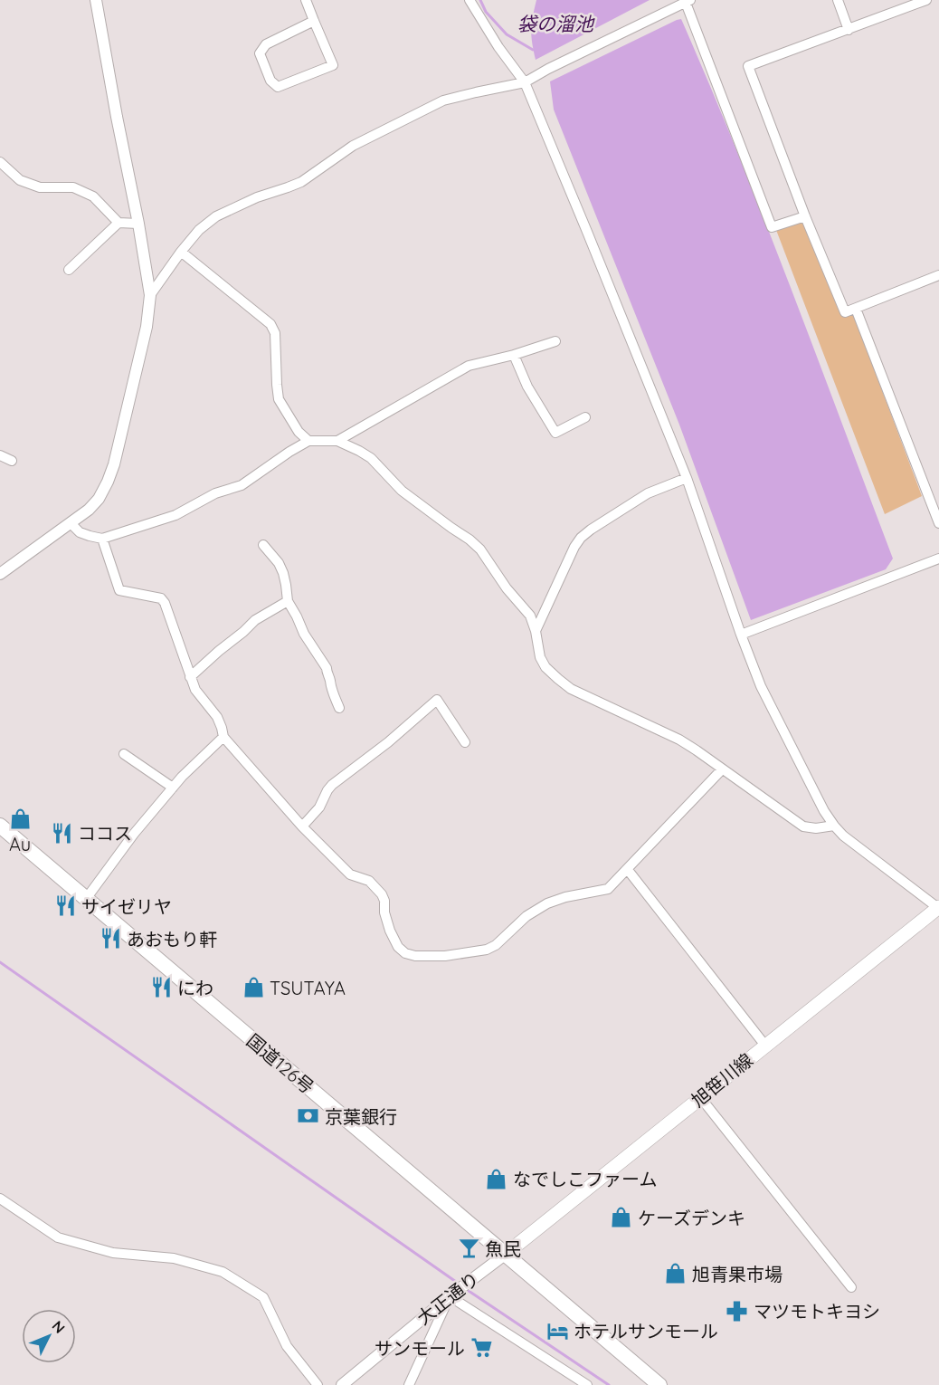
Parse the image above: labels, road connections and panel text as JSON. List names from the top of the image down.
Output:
{
  "streets": {
    "highway": ["国道126号"],
    "main road": ["旭笹川線"],
    "street": ["大正通り"]
  },
  "crossings": [
    ["国道126号", "旭笹川線"],
    ["国道126号", "大正通り"],
    ["旭笹川線", "大正通り"]
  ],
  "water": ["袋の溜池"],
  "places": {
    "shop": [
      "Au",
      "TSUTAYA",
      "なでしこファーム",
      "ケーズデンキ",
      "旭青果市場"
    ],
    "restaurant": [
      "ココス",
      "サイゼリヤ",
      "あおもり軒",
      "にわ"
    ],
    "bank": ["京葉銀行"],
    "bar": ["魚民"],
    "pharmacy": ["マツモトキヨシ"],
    "hotel": ["ホテルサンモール"],
    "supermarket": ["サンモール"]
  },
  "north": "top right"
}
